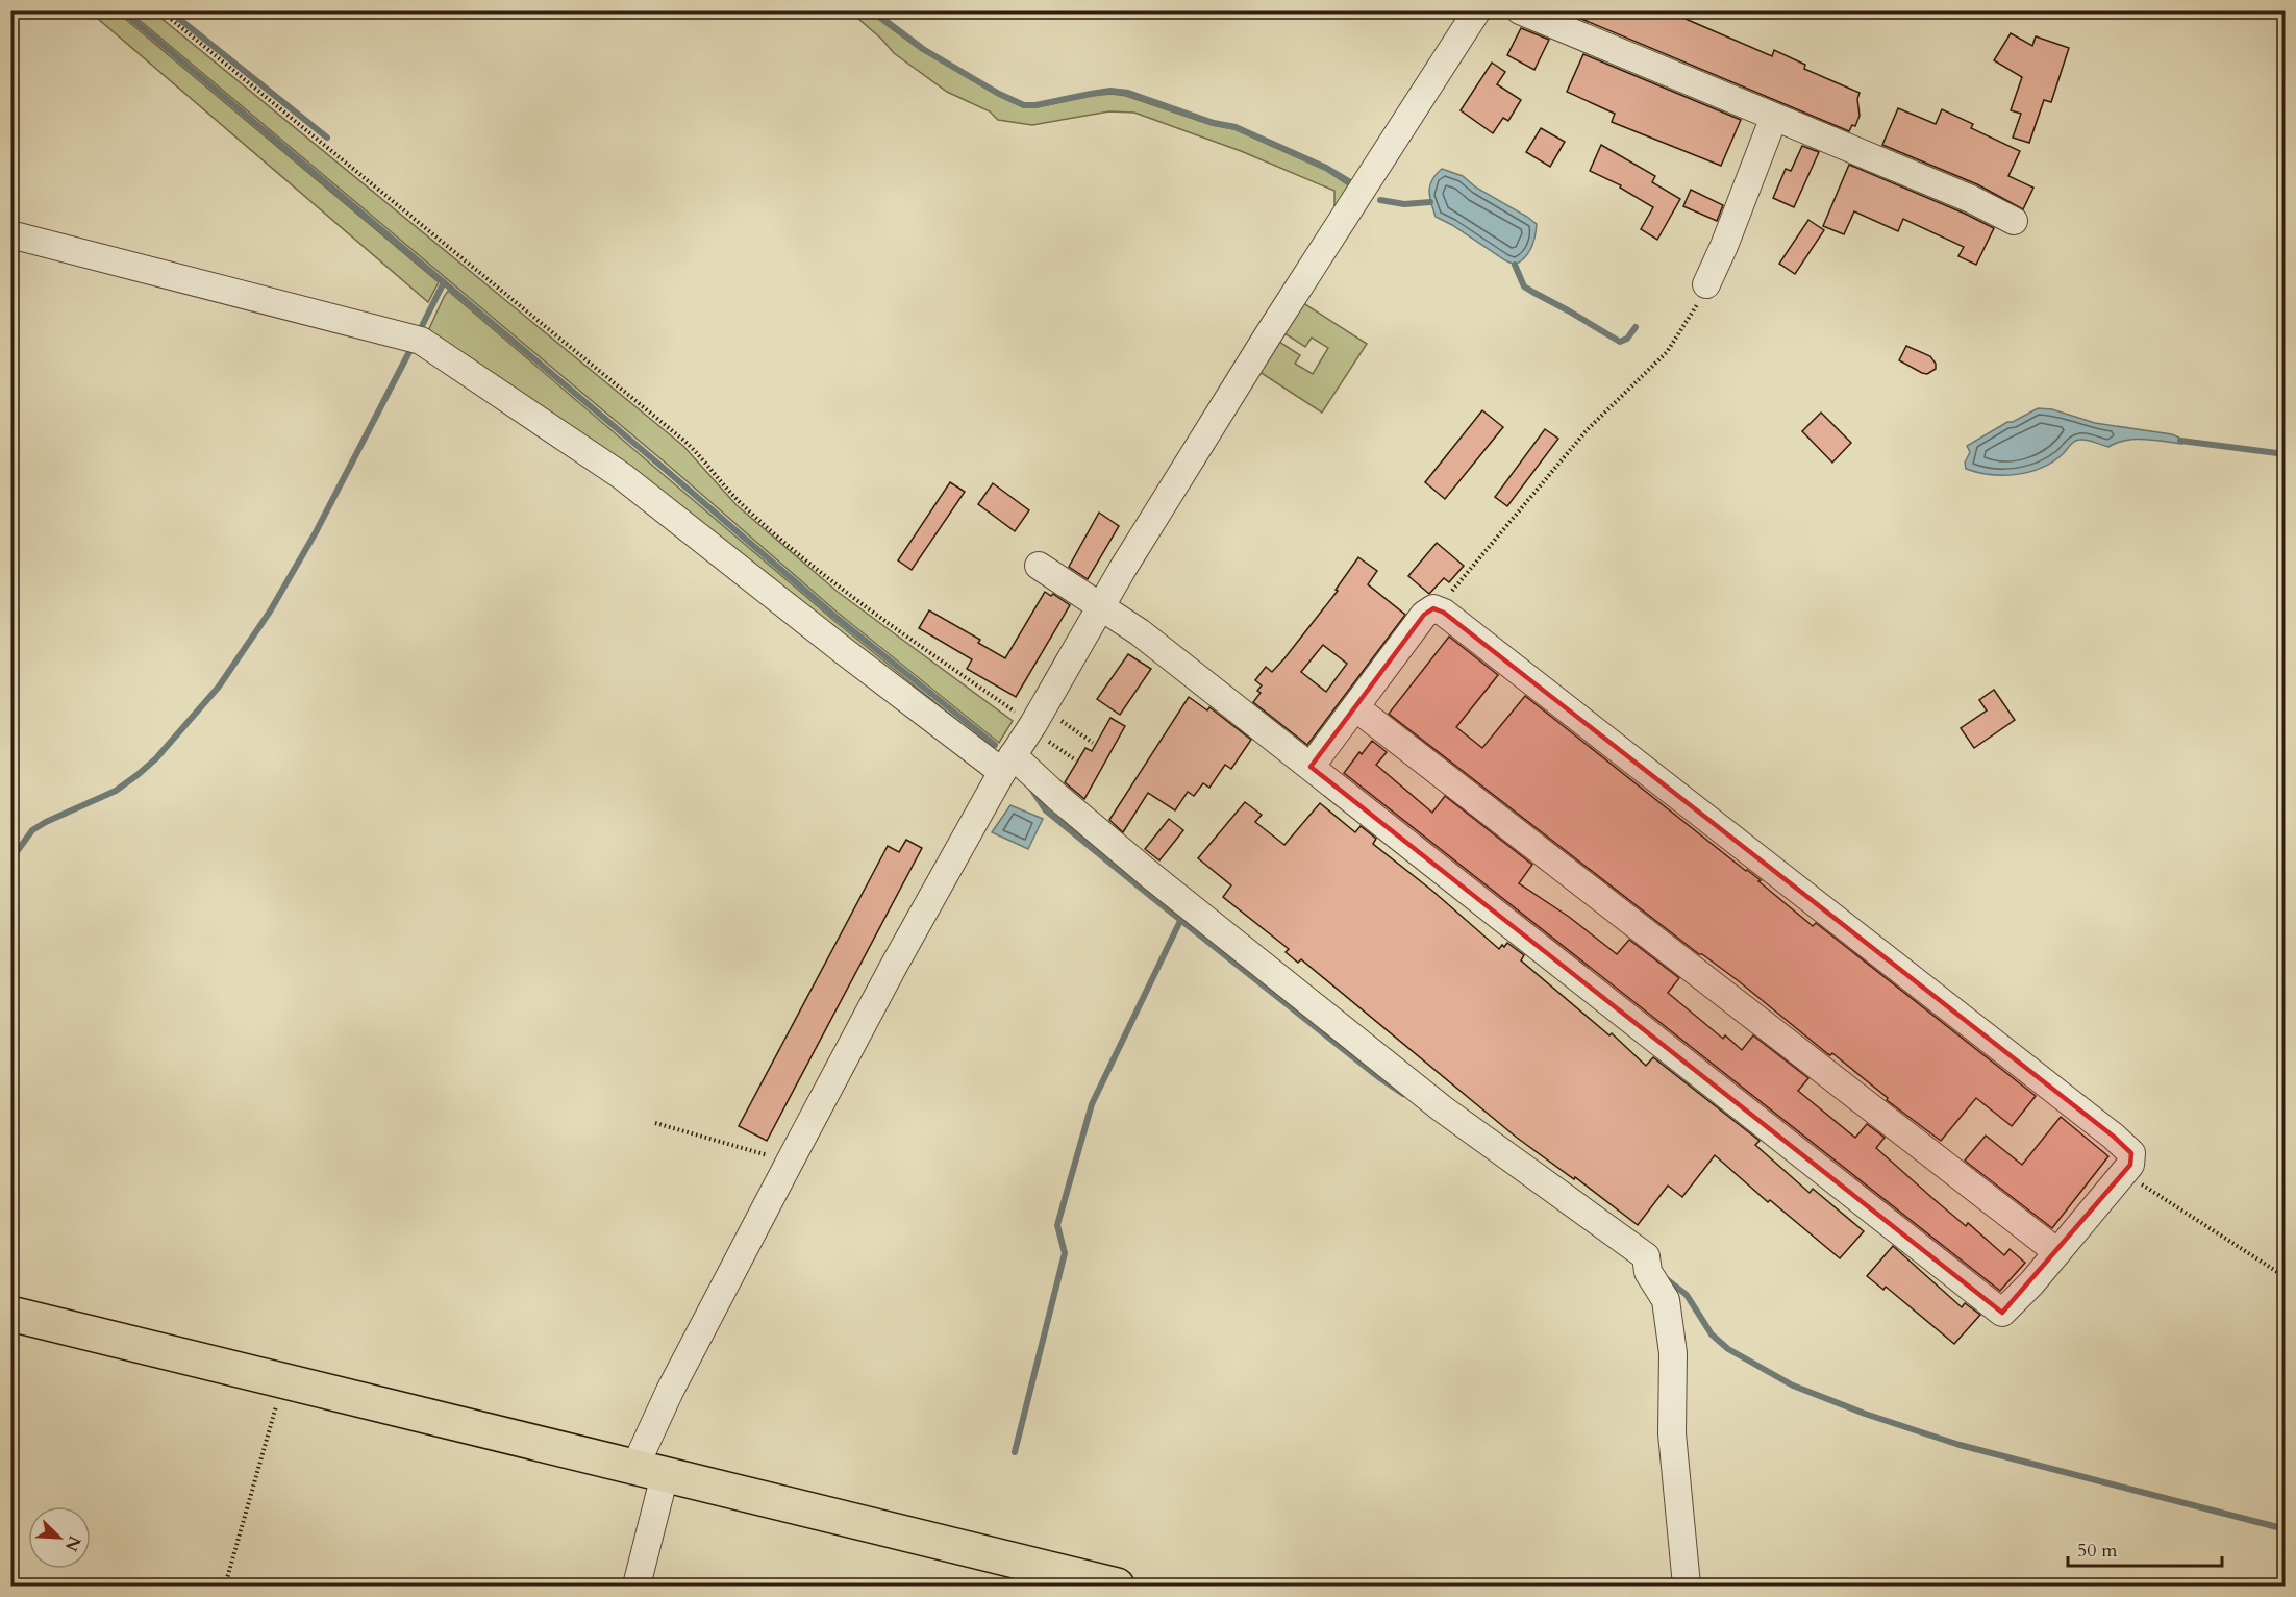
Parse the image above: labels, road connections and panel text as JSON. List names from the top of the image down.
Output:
{
  "scale_bar": "50 m",
  "north": "bottom right"
}
